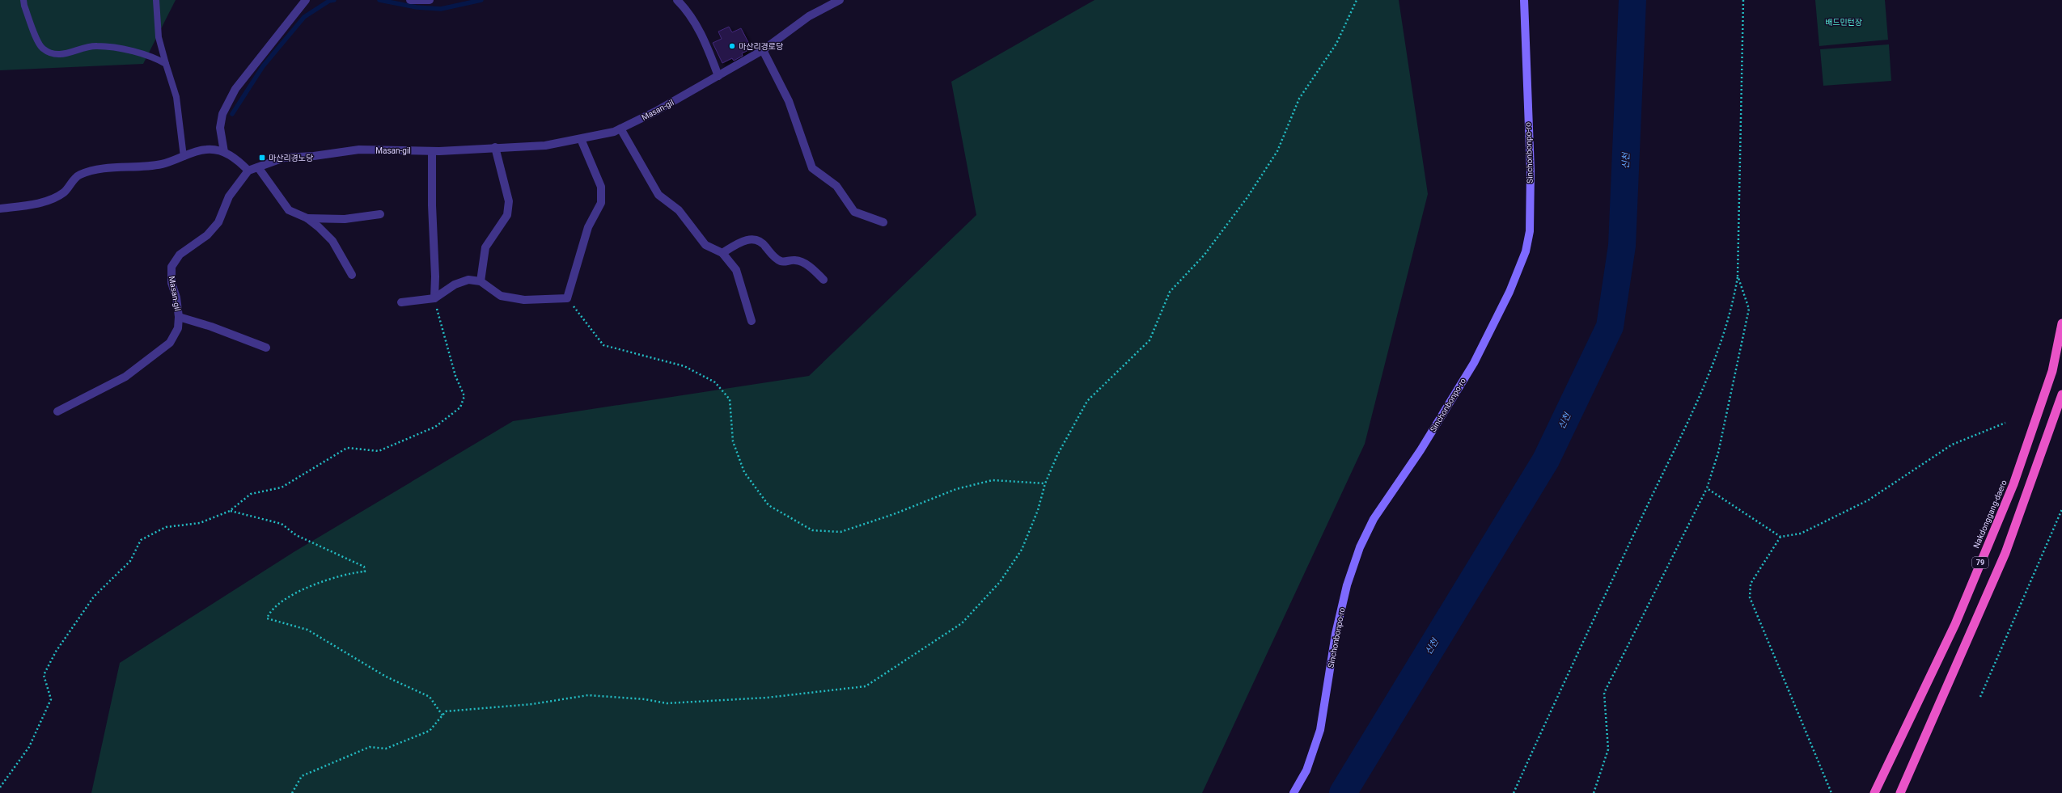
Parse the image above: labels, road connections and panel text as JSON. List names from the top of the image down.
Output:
{
  "streets": {
    "highway": ["Nakdonggang-daero", "79"],
    "main road": ["Sinchonbonpo-ro"],
    "street": ["Masan-gil"]
  },
  "water": ["신천"],
  "parks": ["배드민턴장"],
  "places": {
    "other": ["마산리경로당"],
    "transit": ["마산리경노당"]
  }
}
